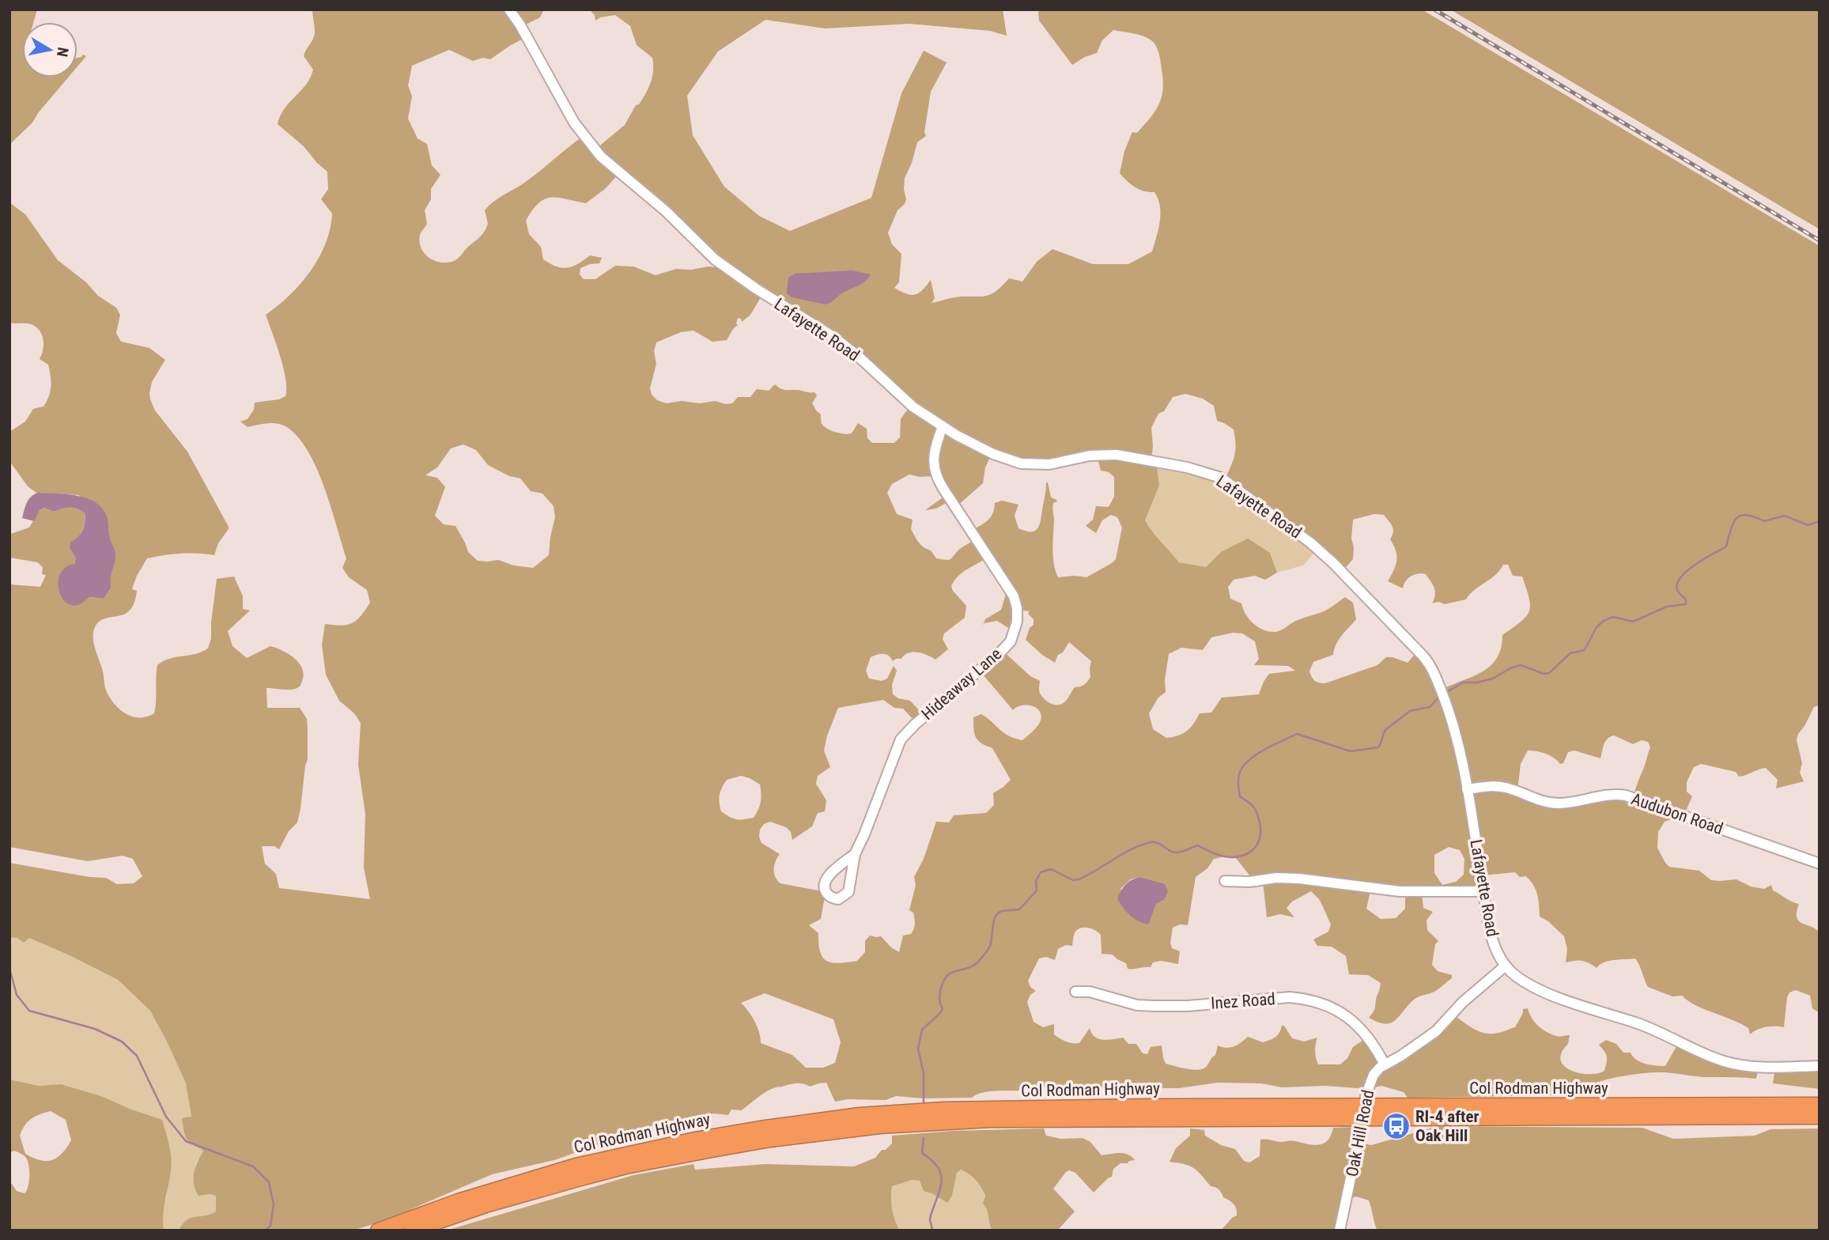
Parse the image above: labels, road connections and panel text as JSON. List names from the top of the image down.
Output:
{
  "streets": {
    "highway": ["Col Rodman Highway"],
    "street": [
      "Lafayette Road",
      "Hideaway Lane",
      "Audubon Road",
      "Inez Road",
      "Oak Hill Road"
    ]
  },
  "crossings": [
    ["Lafayette Road", "Hideaway Lane"],
    ["Lafayette Road", "Audubon Road"],
    ["Lafayette Road", "Oak Hill Road"],
    ["Inez Road", "Oak Hill Road"],
    ["Col Rodman Highway", "Oak Hill Road"]
  ],
  "places": {
    "bus stop": ["RI-4 after Oak Hill"]
  },
  "north": "right"
}
